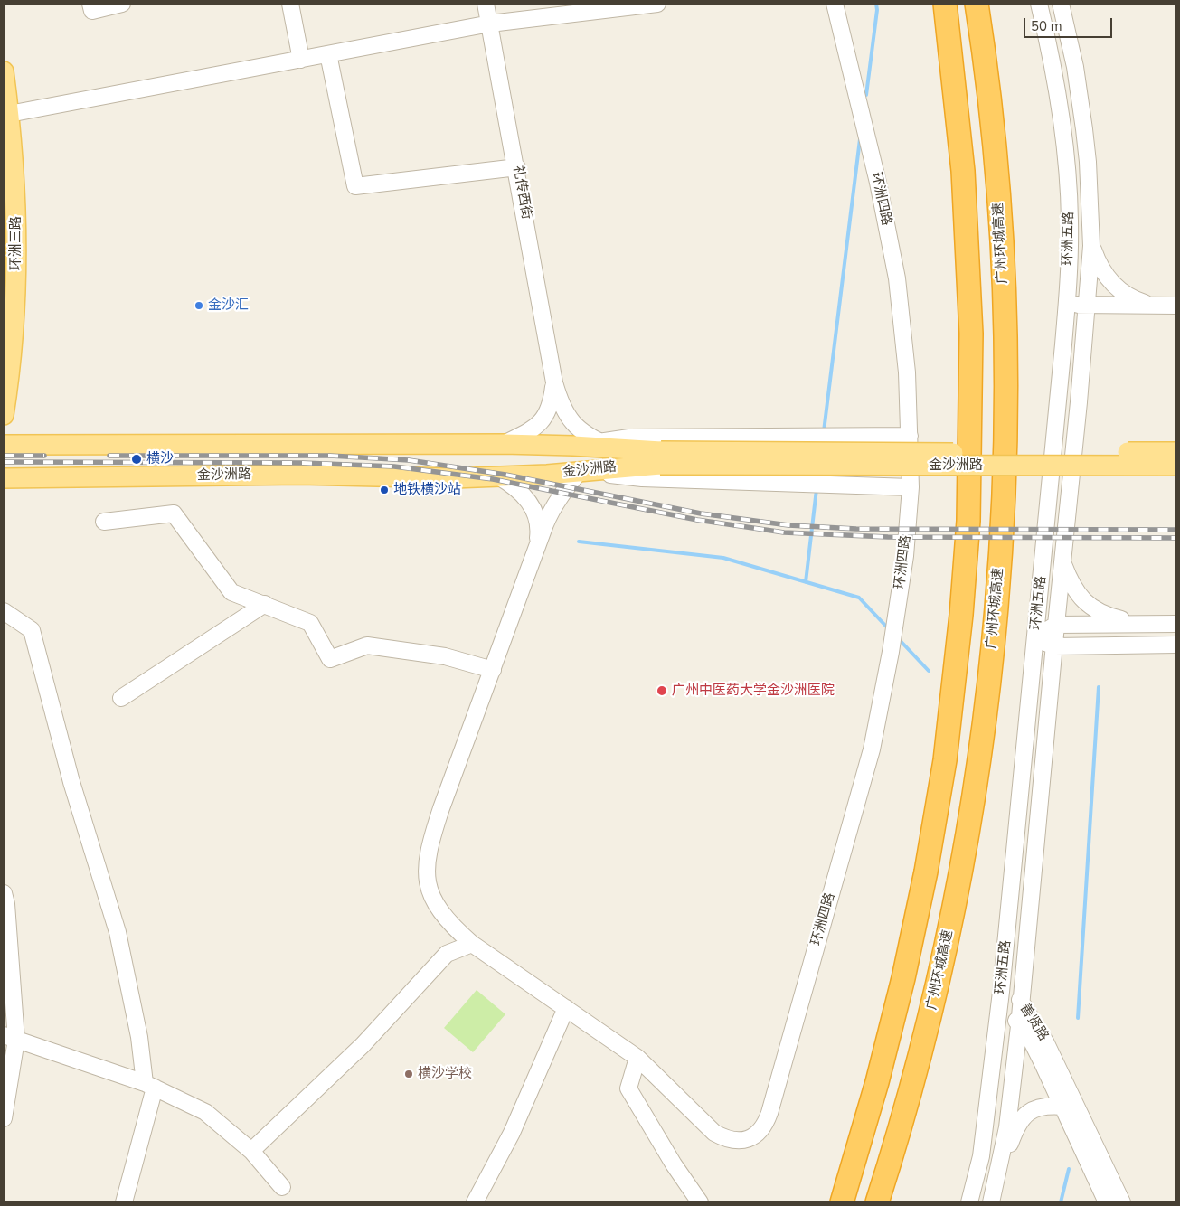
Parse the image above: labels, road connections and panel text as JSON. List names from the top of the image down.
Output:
{
  "streets": {
    "highway": ["广州环城高速"],
    "main road": ["环洲三路", "金沙洲路"],
    "street": [
      "礼传西街",
      "环洲四路",
      "环洲五路",
      "善贤路"
    ]
  },
  "crossings": [
    ["环洲四路", "金沙洲路"],
    ["环洲五路", "善贤路"]
  ],
  "places": [
    "金沙汇",
    "横沙",
    "地铁横沙站",
    "广州中医药大学金沙洲医院",
    "横沙学校"
  ],
  "scale_bar": "50 m"
}
